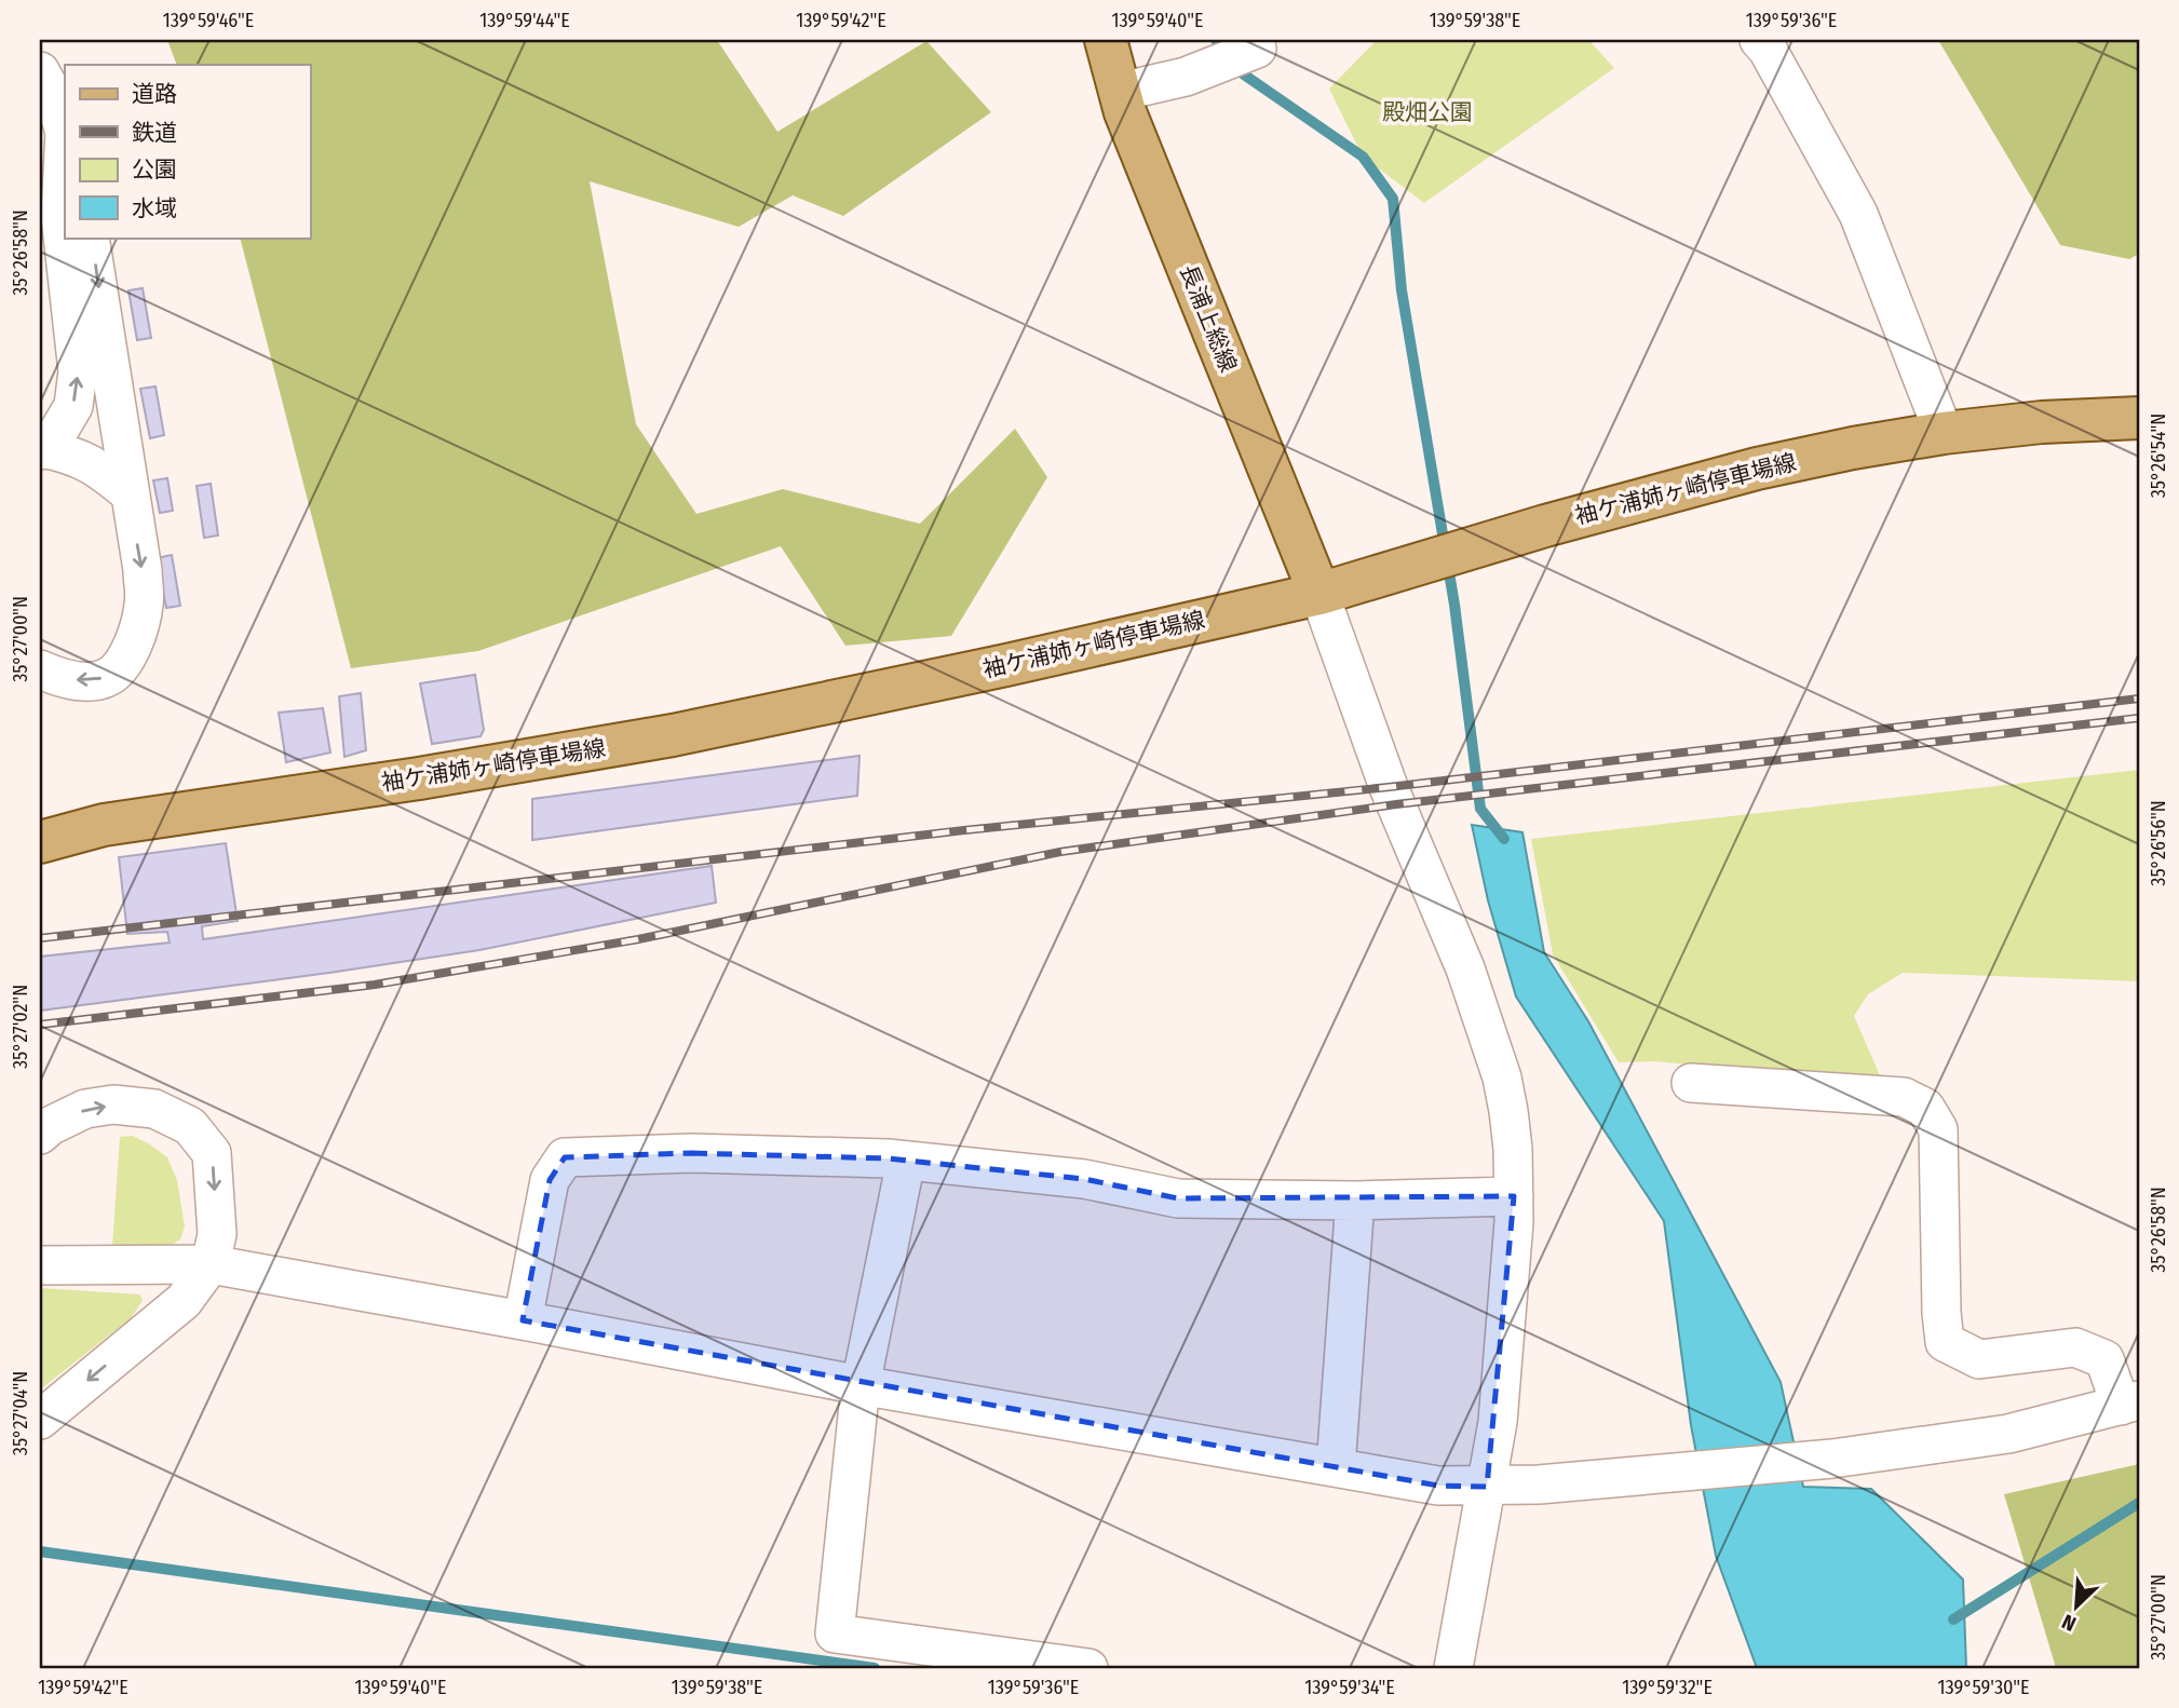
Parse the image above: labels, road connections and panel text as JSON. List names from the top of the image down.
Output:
{
  "streets": {
    "main road": ["長浦上総線", "袖ケ浦姉ヶ崎停車場線"]
  },
  "crossings": [
    ["長浦上総線", "袖ケ浦姉ヶ崎停車場線"]
  ],
  "parks": ["殿畑公園"],
  "legend": [
    "道路",
    "鉄道",
    "公園",
    "水域"
  ],
  "north": "bottom left",
  "coordinates": [
    "139°59'46\"E",
    "139°59'44\"E",
    "139°59'42\"E",
    "139°59'40\"E",
    "139°59'38\"E",
    "139°59'36\"E",
    "35°26'58\"N",
    "35°26'54\"N",
    "35°27'00\"N",
    "35°26'56\"N",
    "35°27'02\"N",
    "35°27'04\"N",
    "139°59'34\"E",
    "139°59'32\"E",
    "139°59'30\"E"
  ]
}
